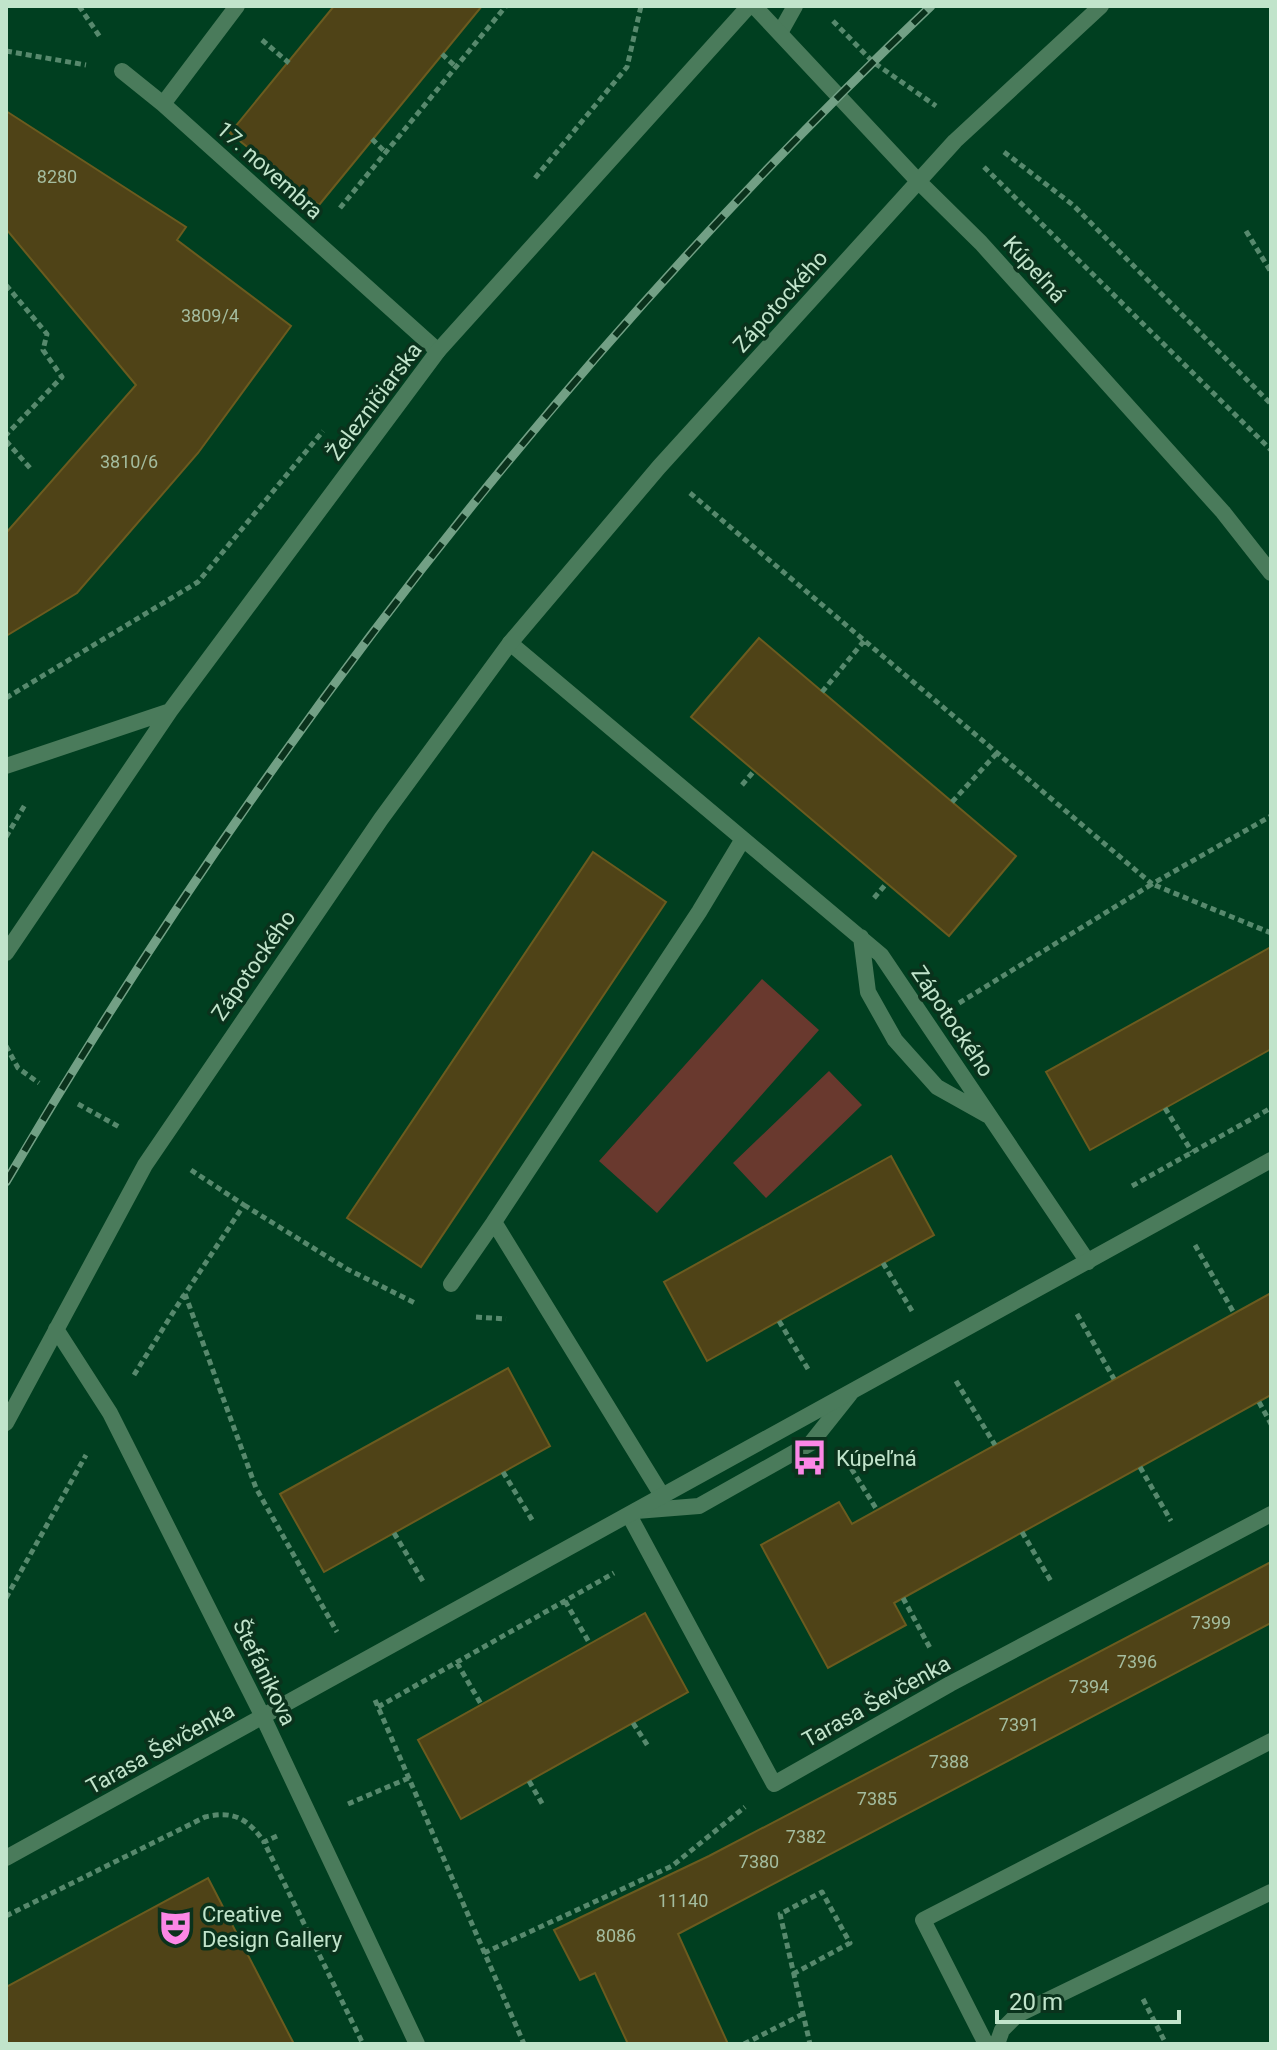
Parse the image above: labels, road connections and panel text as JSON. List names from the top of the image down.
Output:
{
  "streets": {
    "street": [
      "17. novembra",
      "Kúpeľná",
      "Zápotockého",
      "Železničiarska",
      "Štefánikova",
      "Tarasa Ševčenka"
    ]
  },
  "crossings": [
    ["17. novembra", "Železničiarska"],
    ["Kúpeľná", "Zápotockého"],
    ["Kúpeľná", "Železničiarska"],
    ["Zápotockého", "Štefánikova"],
    ["Zápotockého", "Tarasa Ševčenka"],
    ["Štefánikova", "Tarasa Ševčenka"]
  ],
  "places": {
    "bus stop": ["Kúpeľná"],
    "theatre": ["Creative Design Gallery"]
  },
  "house_numbers": [
    "8280",
    "3809/4",
    "3810/6",
    "7399",
    "7396",
    "7394",
    "7391",
    "7388",
    "7385",
    "7382",
    "7380",
    "11140",
    "8086"
  ],
  "scale_bar": "20 m"
}
